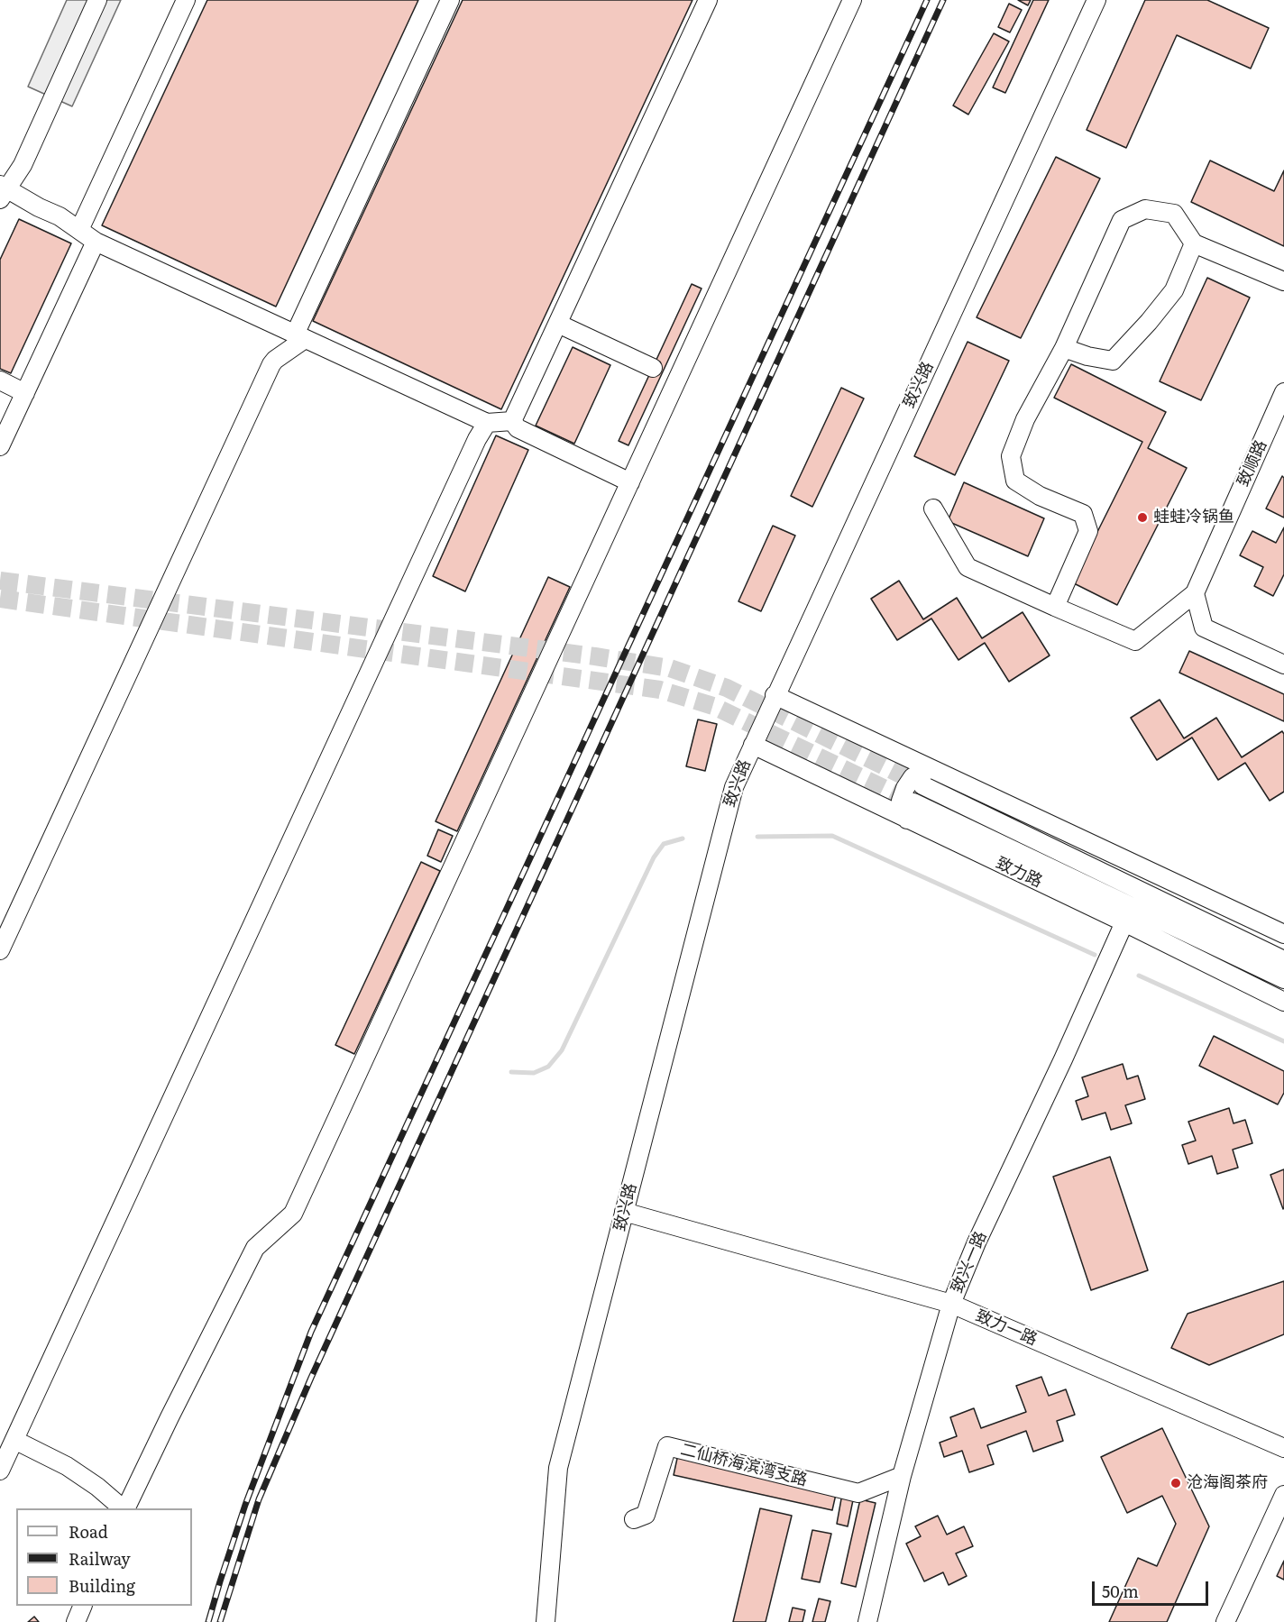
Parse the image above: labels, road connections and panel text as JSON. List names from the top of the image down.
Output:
{
  "streets": {
    "street": [
      "致兴路",
      "致顺路",
      "致力路",
      "致兴一路",
      "致力一路",
      "二仙桥海滨湾支路"
    ]
  },
  "crossings": [
    ["致兴路", "致力路"],
    ["致兴路", "致力一路"],
    ["致力路", "致兴一路"],
    ["致兴一路", "致力一路"],
    ["致兴一路", "二仙桥海滨湾支路"]
  ],
  "places": ["蛙蛙冷锅鱼", "沧海阁茶府"],
  "legend": ["Road", "Railway", "Building"],
  "scale_bar": "50 m"
}
